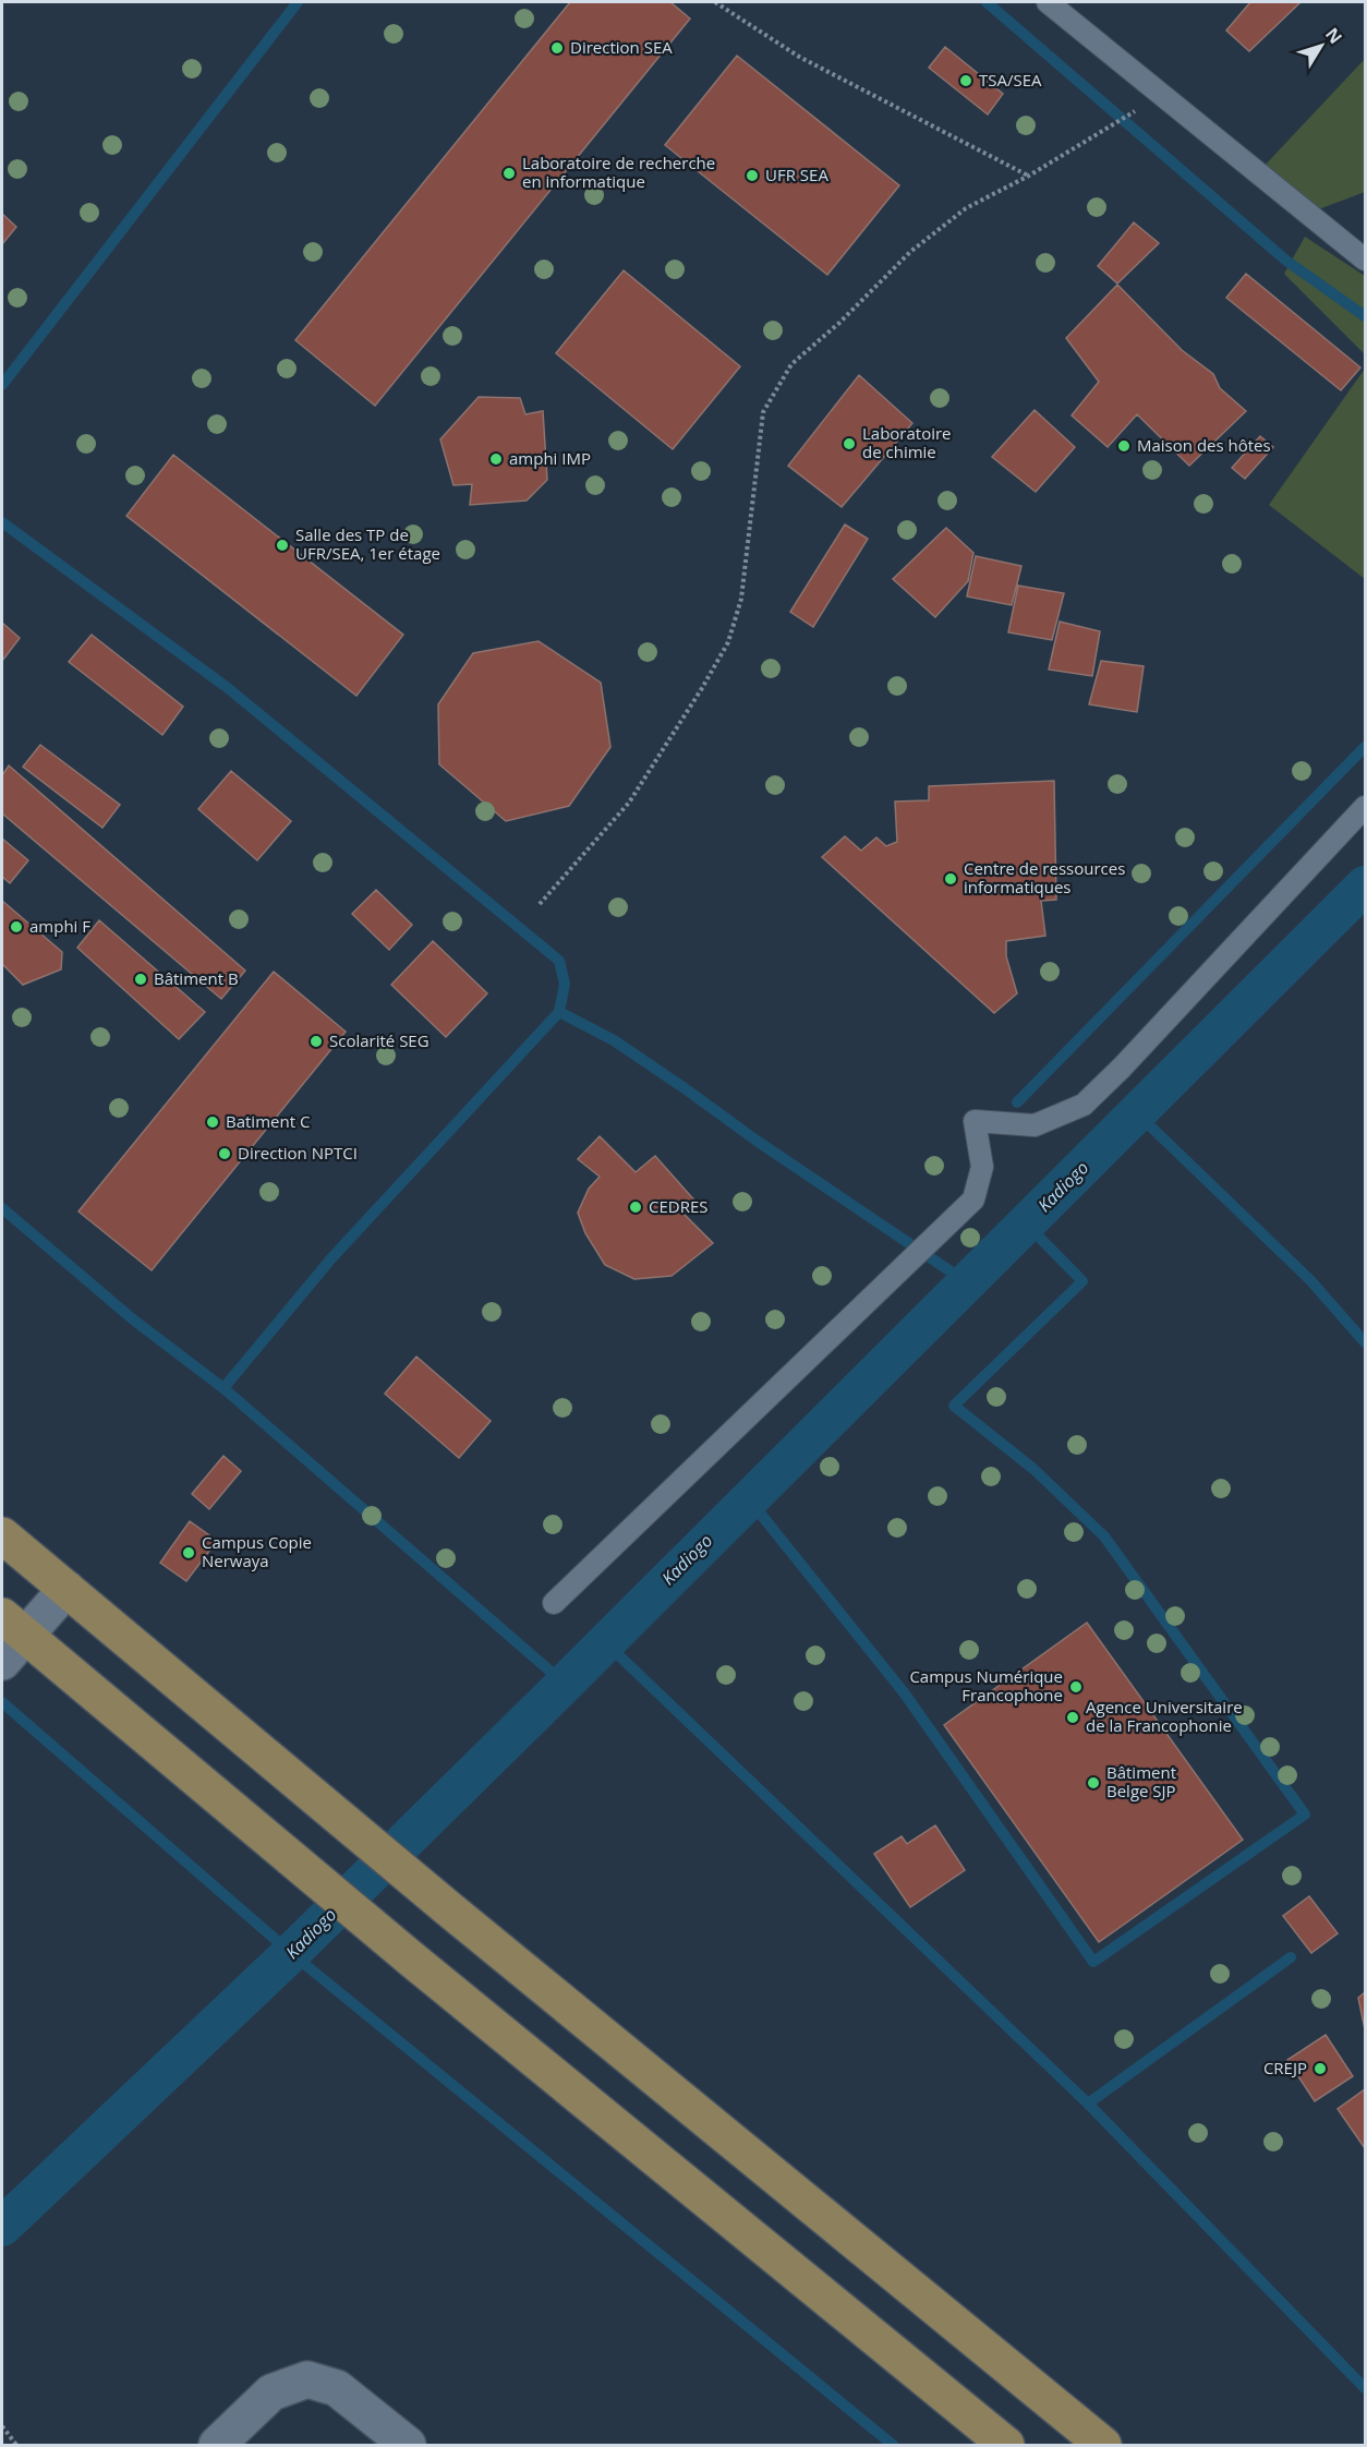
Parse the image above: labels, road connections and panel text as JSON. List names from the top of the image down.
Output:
{
  "water": ["Kadiogo"],
  "places": [
    "Direction SEA",
    "TSA/SEA",
    "Laboratoire de recherche en informatique",
    "UFR SEA",
    "Laboratoire de chimie",
    "Maison des hôtes",
    "amphi IMP",
    "Salle des TP de UFR/SEA, 1er étage",
    "Centre de ressources informatiques",
    "amphi F",
    "Bâtiment B",
    "Scolarité SEG",
    "Batiment C",
    "Direction NPTCI",
    "CEDRES",
    "Campus Copie Nerwaya",
    "Campus Numérique Francophone",
    "Agence Universitaire de la Francophonie",
    "Bâtiment Belge SJP",
    "CREJP"
  ],
  "north": "top right"
}
